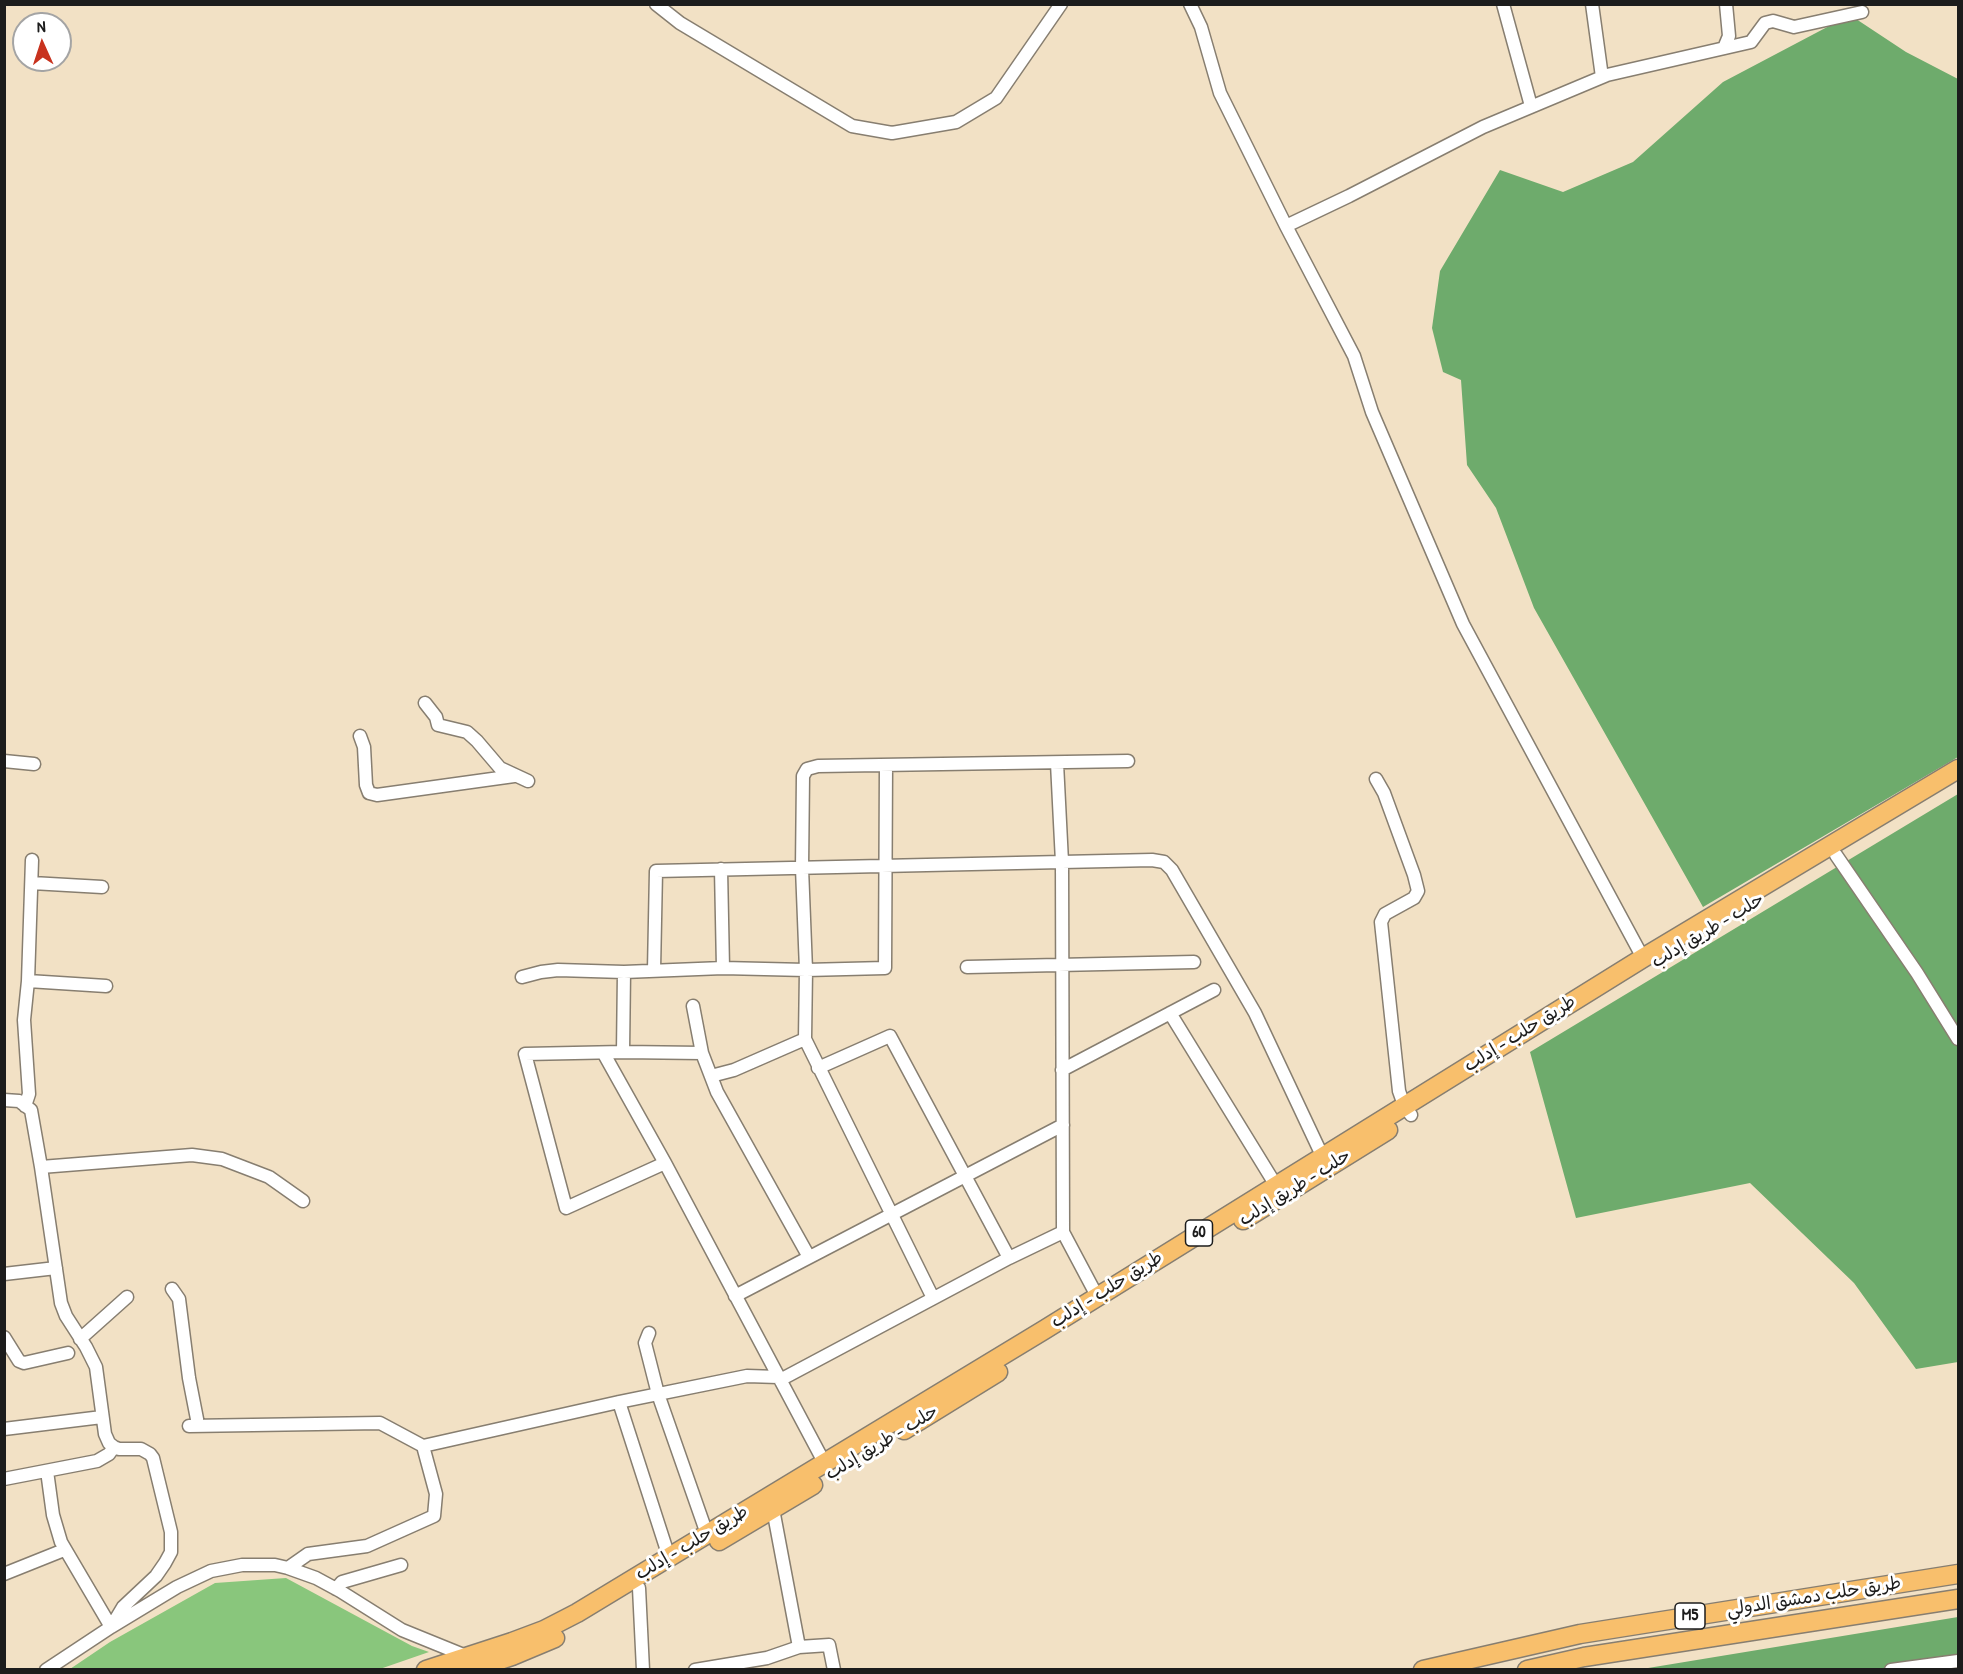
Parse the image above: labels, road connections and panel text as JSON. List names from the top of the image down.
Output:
{
  "streets": {
    "highway": [
      "حلب - طريق إدلب",
      "طريق حلب - إدلب",
      "60",
      "طريق حلب دمشق الدولي",
      "M5"
    ]
  },
  "crossings": [
    ["حلب - طريق إدلب", "طريق حلب - إدلب"]
  ],
  "north": "top"
}
